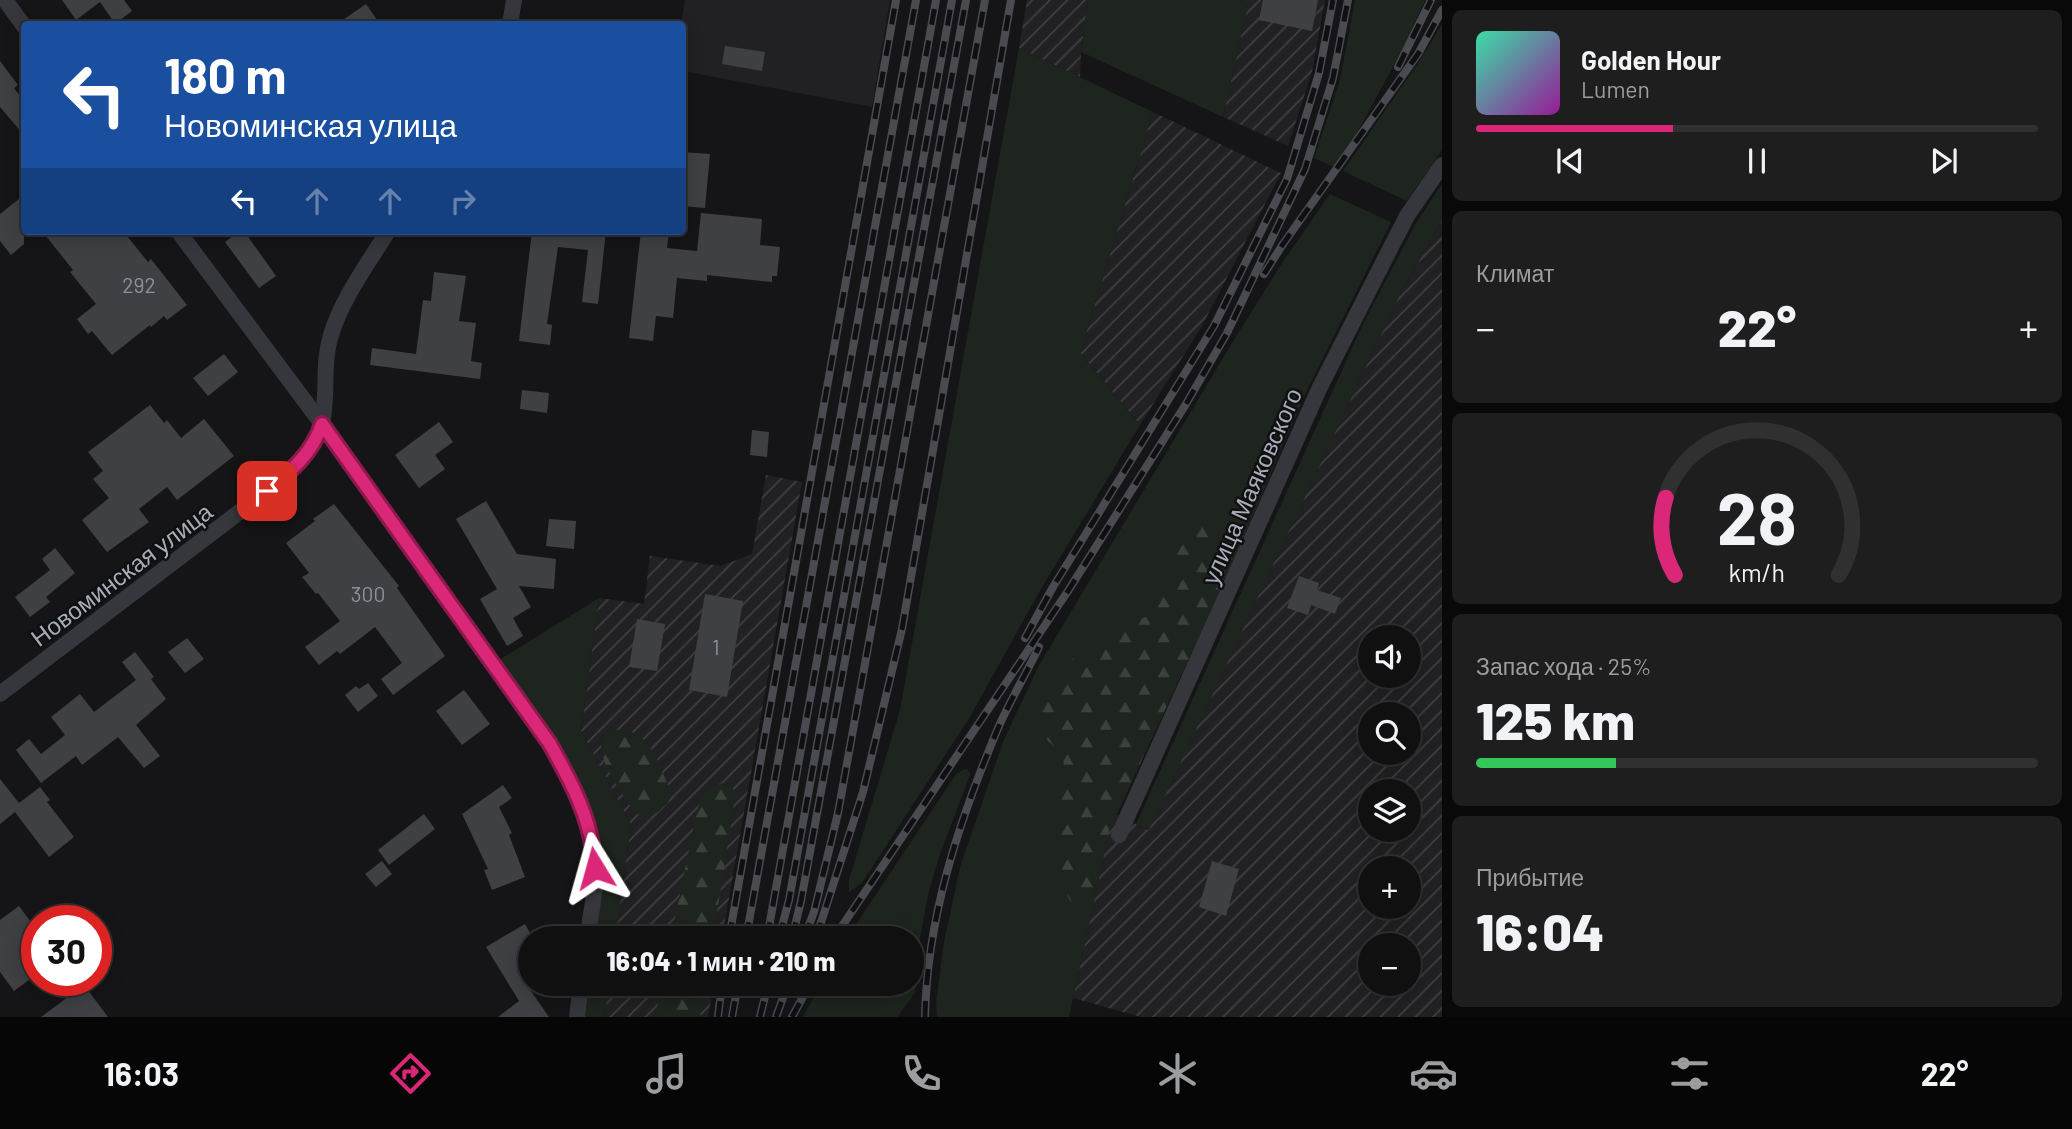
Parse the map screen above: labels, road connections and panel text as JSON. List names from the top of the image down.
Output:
{
  "streets": {
    "street": ["улица Маяковского", "Новоминская улица"]
  },
  "house_numbers": ["292", "300", "1"],
  "page": {
    "turn": ["180 m", "Новоминская улица"],
    "song": ["Golden Hour", "Lumen"],
    "tile": [
      "Климат",
      ["Запас хода · 25%", "125 km"],
      ["Прибытие", "16:04"]
    ],
    "heat": ["−", "22°", "+"],
    "map_buttons": ["+", "−"],
    "limit": "30",
    "trip": "16:04 · 1 мин · 210 m",
    "tabs": ["16:03", "22°"],
    "gauge": ["28", "km/h"]
  }
}
